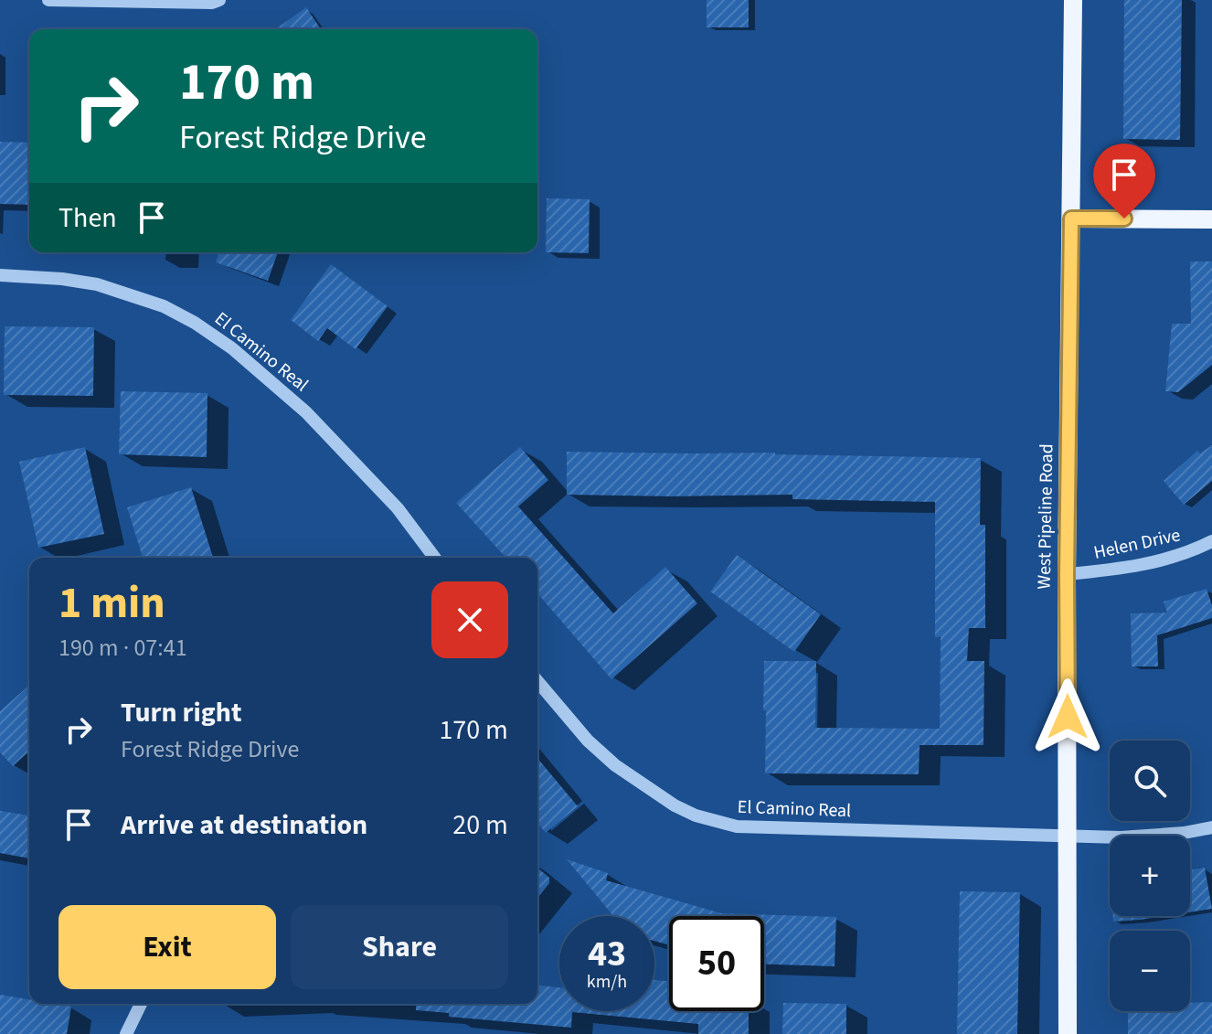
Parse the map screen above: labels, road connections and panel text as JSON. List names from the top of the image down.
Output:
{
  "streets": {
    "main road": ["West Pipeline Road"],
    "street": ["El Camino Real", "Helen Drive"]
  },
  "crossings": [
    ["El Camino Real", "West Pipeline Road"],
    ["West Pipeline Road", "Helen Drive"]
  ],
  "page": {
    "turn": ["170 m", "Forest Ridge Drive"],
    "then": "Then",
    "heading": ["1 min", "190 m · 07:41"],
    "list": [
      {
        "name": "Turn right",
        "note": "Forest Ridge Drive",
        "value": "170 m"
      },
      {
        "name": "Arrive at destination",
        "value": "20 m"
      }
    ],
    "map_buttons": ["+", "−"],
    "buttons": ["Exit", "Share"],
    "speed": "43 km/h",
    "limit": "50"
  }
}
